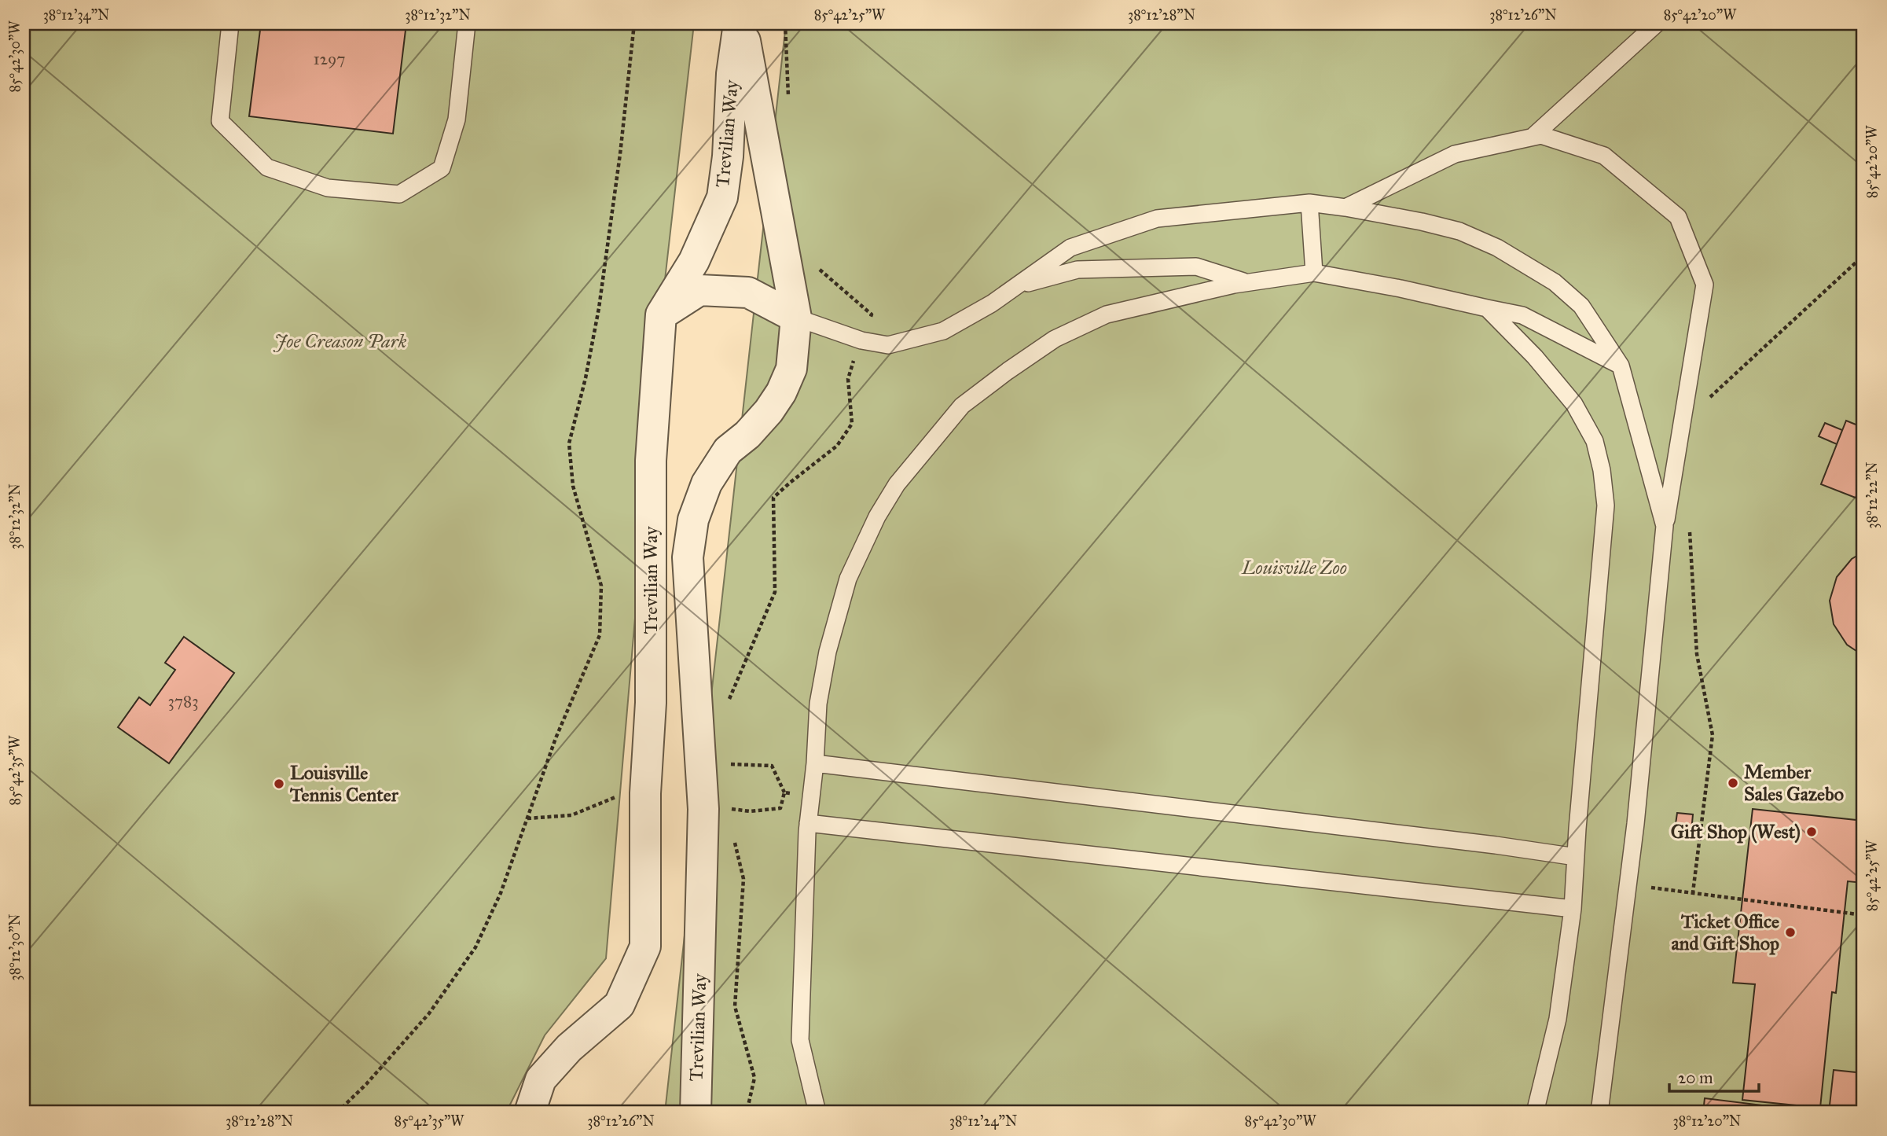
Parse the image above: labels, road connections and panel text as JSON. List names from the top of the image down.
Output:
{
  "streets": {
    "street": ["Trevilian Way"]
  },
  "parks": ["Joe Creason Park", "Louisville Zoo"],
  "places": [
    "Member Sales Gazebo",
    "Louisville Tennis Center",
    "Gift Shop (West)",
    "Ticket Office and Gift Shop"
  ],
  "house_numbers": ["1297", "3783"],
  "scale_bar": "20 m",
  "coordinates": [
    "38°12'34\"N",
    "38°12'32\"N",
    "85°42'25\"W",
    "38°12'28\"N",
    "38°12'26\"N",
    "85°42'20\"W",
    "85°42'30\"W",
    "38°12'22\"N",
    "85°42'35\"W",
    "38°12'30\"N",
    "38°12'24\"N",
    "38°12'20\"N"
  ]
}
